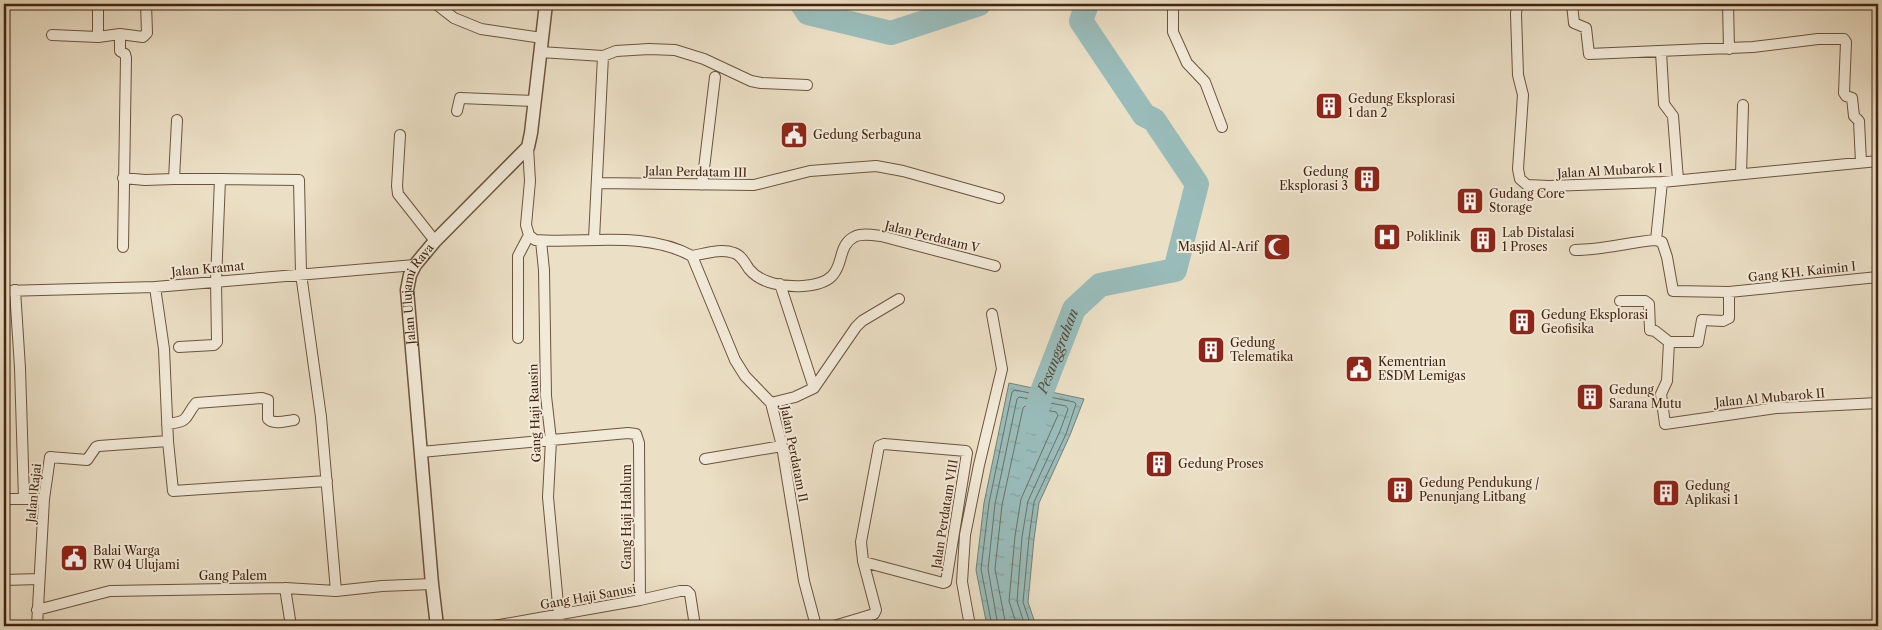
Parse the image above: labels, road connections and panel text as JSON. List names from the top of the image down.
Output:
{
  "streets": {
    "street": [
      "Jalan Al Mubarok I",
      "Jalan Perdatam III",
      "Jalan Perdatam V",
      "Jalan Kramat",
      "Gang KH. Kaimin I",
      "Jalan Ulujami Raya",
      "Jalan Al Mubarok II",
      "Gang Haji Rausin",
      "Jalan Perdatam II",
      "Jalan Rajai",
      "Jalan Perdatam VIII",
      "Gang Haji Hablum",
      "Gang Palem",
      "Gang Haji Sanusi"
    ]
  },
  "crossings": [
    ["Jalan Perdatam V", "Jalan Perdatam II"],
    ["Jalan Kramat", "Jalan Ulujami Raya"],
    ["Jalan Ulujami Raya", "Gang Palem"],
    ["Gang Haji Rausin", "Gang Haji Hablum"],
    ["Gang Haji Rausin", "Gang Haji Sanusi"],
    ["Jalan Rajai", "Gang Palem"],
    ["Gang Haji Hablum", "Gang Haji Sanusi"]
  ],
  "water": ["Pesanggrahan"],
  "places": {
    "building": [
      "Gedung Eksplorasi 1 dan 2",
      "Gedung Eksplorasi 3",
      "Gudang Core Storage",
      "Lab Distalasi 1 Proses",
      "Gedung Eksplorasi Geofisika",
      "Gedung Telematika",
      "Gedung Sarana Mutu",
      "Gedung Proses",
      "Gedung Pendukung / Penunjang Litbang",
      "Gedung Aplikasi 1"
    ],
    "public building": ["Gedung Serbaguna", "Kementrian ESDM Lemigas", "Balai Warga RW 04 Ulujami"],
    "hospital": ["Poliklinik"],
    "mosque": ["Masjid Al-Arif"]
  }
}
